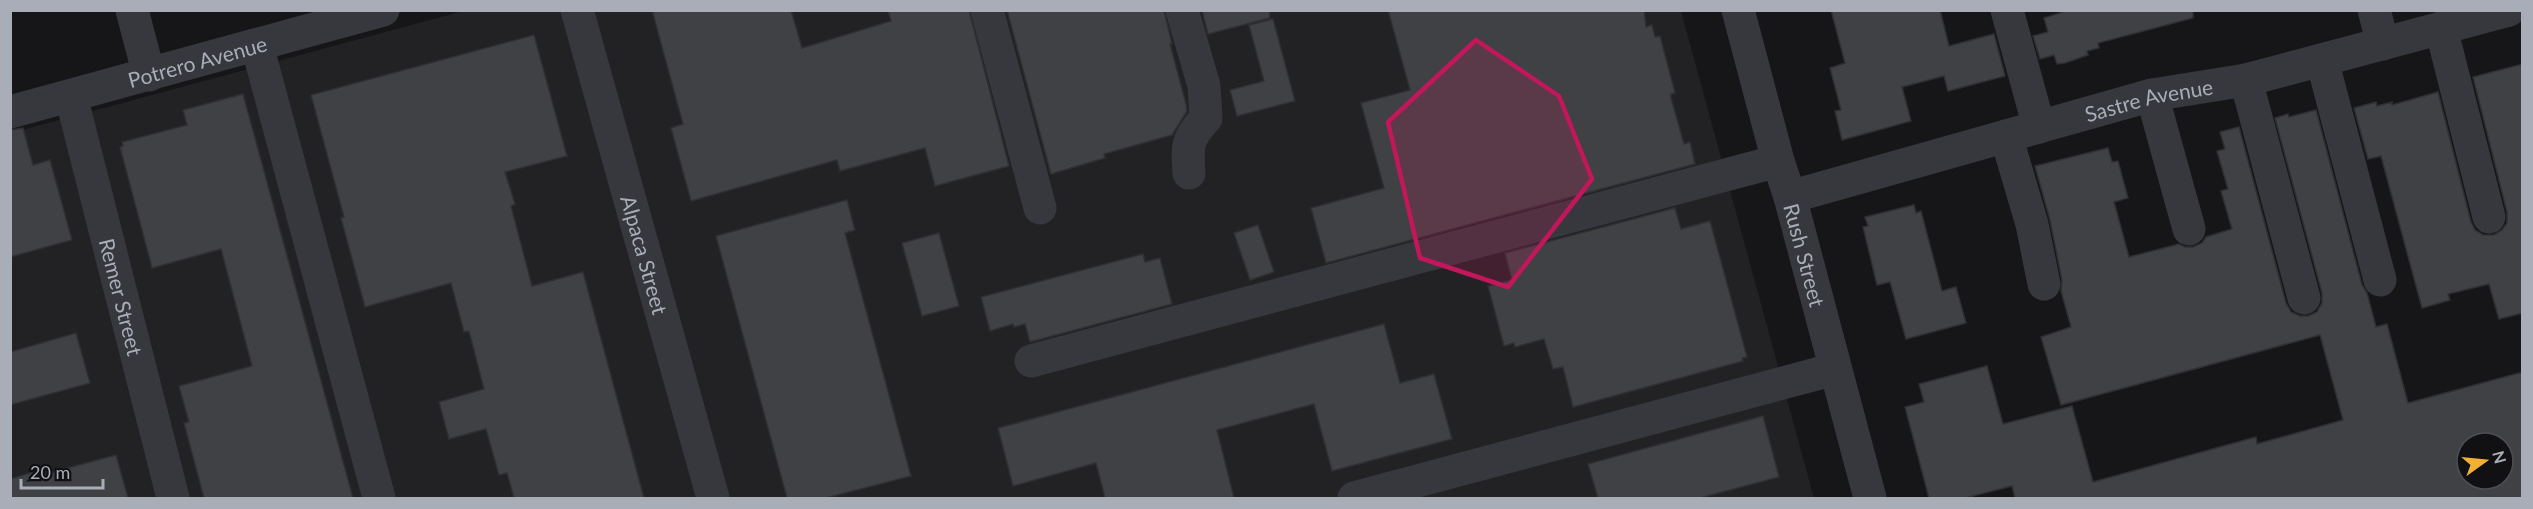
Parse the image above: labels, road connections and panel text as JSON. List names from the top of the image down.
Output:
{
  "streets": {
    "street": [
      "Potrero Avenue",
      "Sastre Avenue",
      "Alpaca Street",
      "Rush Street",
      "Remer Street"
    ]
  },
  "crossings": [
    ["Potrero Avenue", "Remer Street"],
    ["Sastre Avenue", "Rush Street"]
  ],
  "scale_bar": "20 m",
  "north": "right"
}
